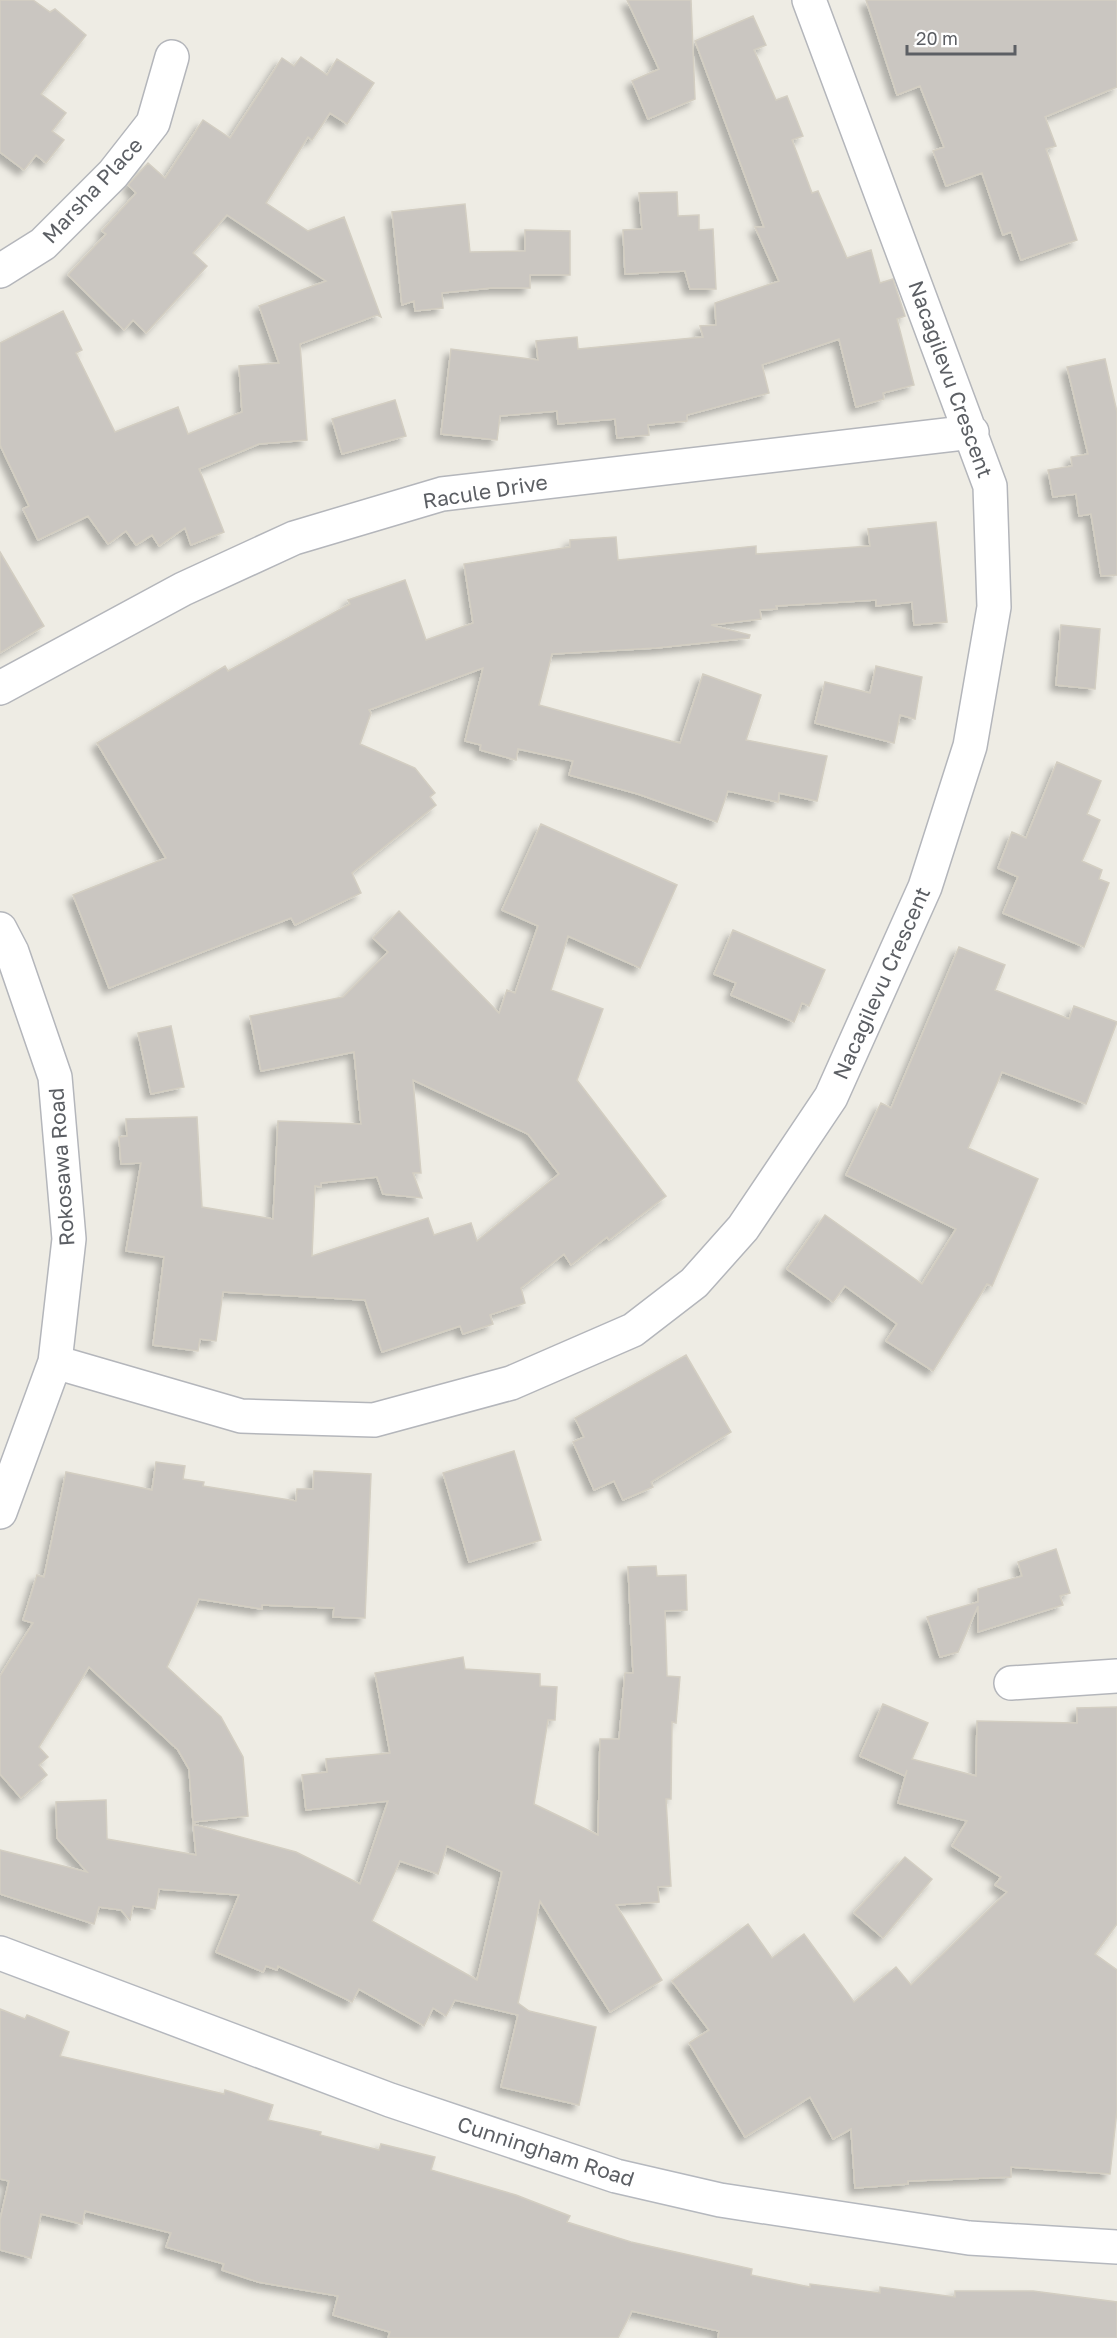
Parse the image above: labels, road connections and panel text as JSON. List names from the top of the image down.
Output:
{
  "streets": {
    "street": [
      "Marsha Place",
      "Nacagilevu Crescent",
      "Racule Drive",
      "Rokosawa Road",
      "Cunningham Road"
    ]
  },
  "crossings": [
    ["Nacagilevu Crescent", "Racule Drive"],
    ["Nacagilevu Crescent", "Rokosawa Road"]
  ],
  "scale_bar": "20 m"
}
